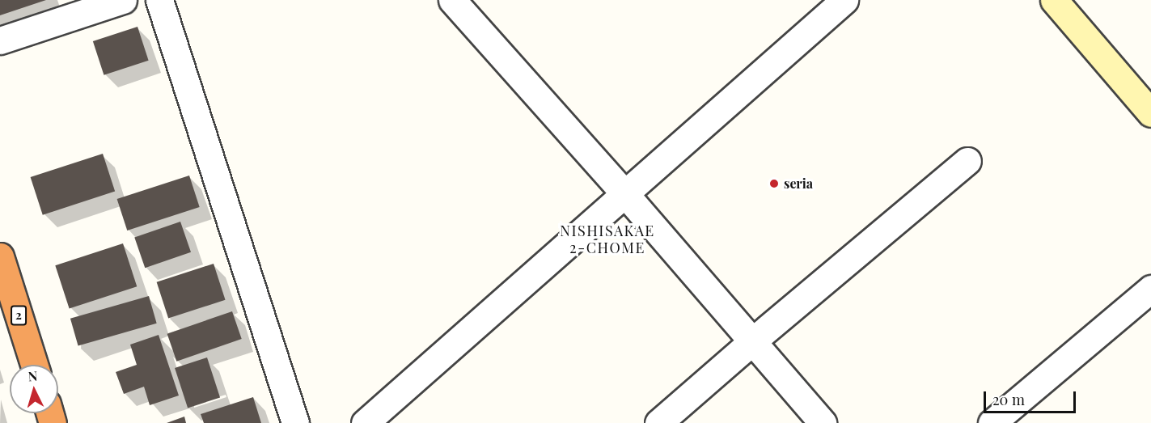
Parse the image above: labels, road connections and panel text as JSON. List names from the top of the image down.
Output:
{
  "streets": {
    "highway": ["2"]
  },
  "districts": ["NISHISAKAE 2-CHOME"],
  "places": ["seria"],
  "scale_bar": "20 m",
  "north": "top"
}
